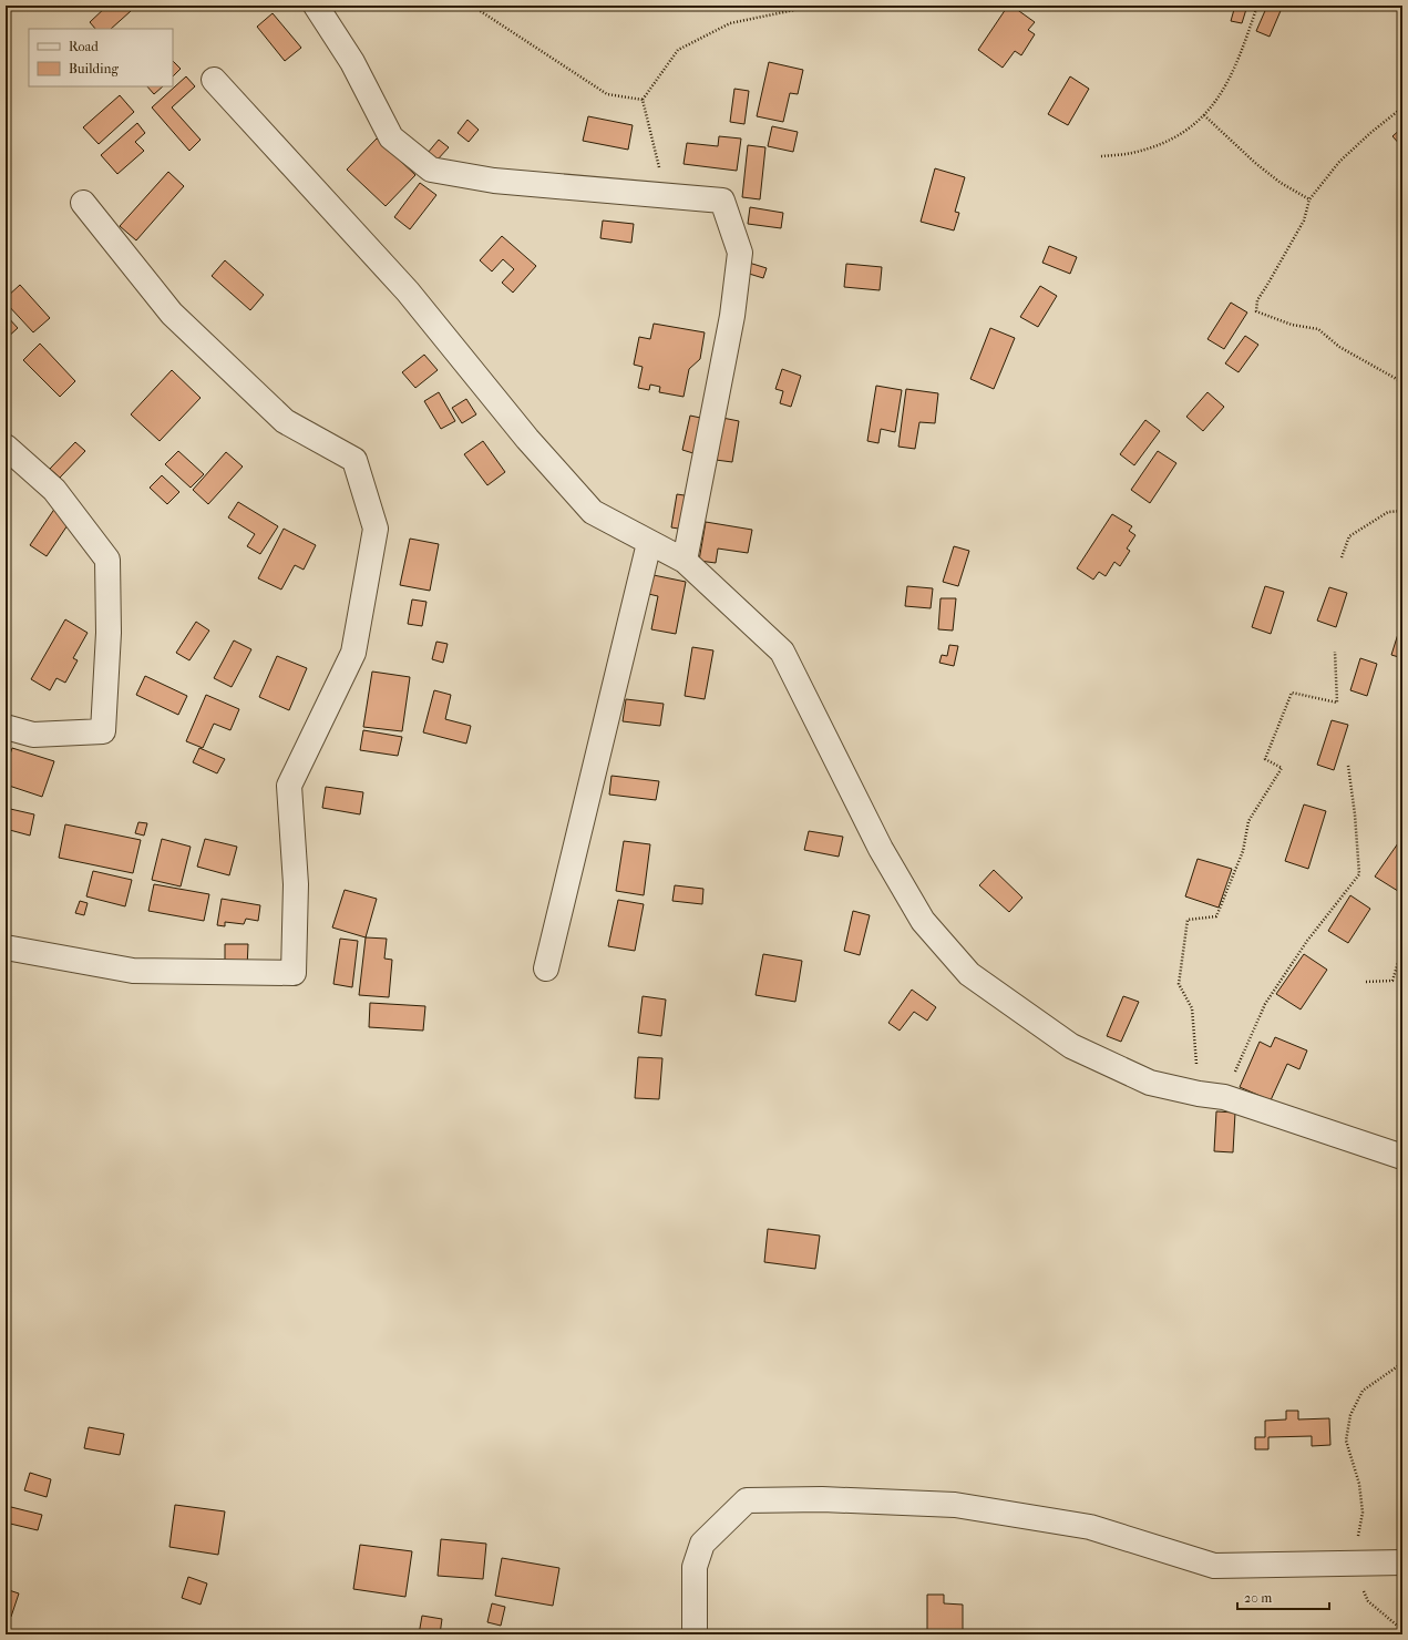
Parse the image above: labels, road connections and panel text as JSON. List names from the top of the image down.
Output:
{
  "legend": ["Road", "Building"],
  "scale_bar": "20 m"
}
